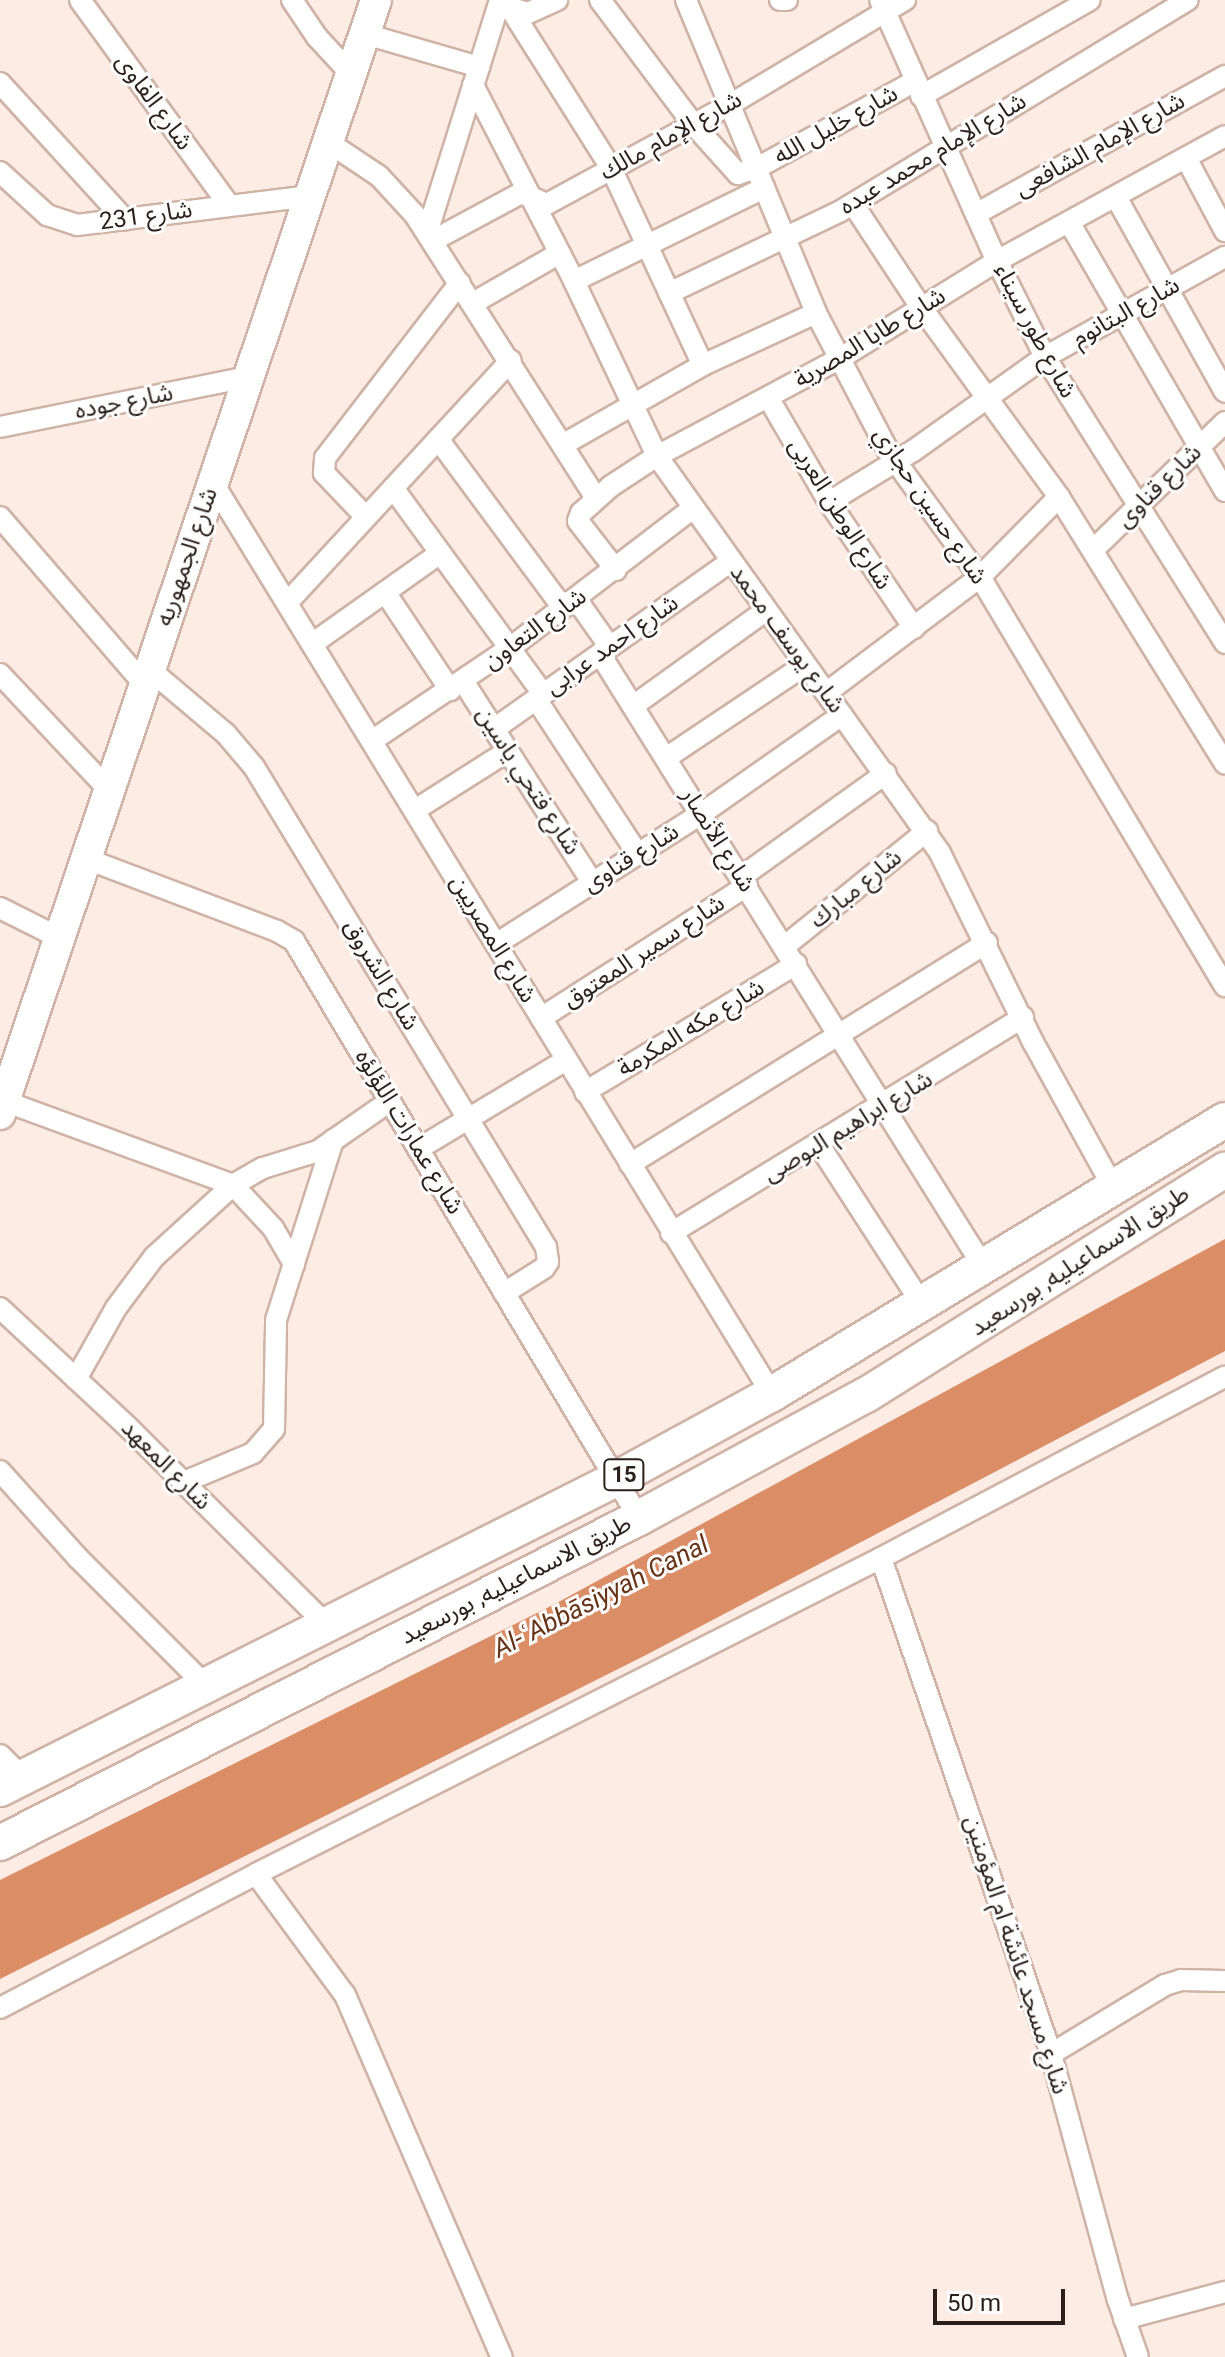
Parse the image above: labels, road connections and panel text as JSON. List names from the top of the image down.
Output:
{
  "streets": {
    "highway": ["طريق الاسماعيليه, بورسعيد", "15"],
    "main road": ["شارع الجمهوريه"],
    "street": [
      "شارع الفاوى",
      "شارع خليل الله",
      "شارع الإمام مالك",
      "شارع الإمام الشافعى",
      "شارع الإمام محمد عبده",
      "شارع 231",
      "شارع البتانوم",
      "شارع طور سيناء",
      "شارع طابا المصرية",
      "شارع جوده",
      "شارع قناوى",
      "شارع حسين حجازي",
      "شارع الوطن العربى",
      "شارع التعاون",
      "شارع يوسف محمد",
      "شارع احمد عرابى",
      "شارع فتحي ياسين",
      "شارع الأنصار",
      "شارع مبارك",
      "شارع المصريين",
      "شارع سمير المعتوق",
      "شارع الشروق",
      "شارع مكه المكرمة",
      "شارع ابراهيم البوصى",
      "شارع عمارات اللؤلؤه",
      "شارع المعهد",
      "شارع مسجد عائشة ام المؤمنين"
    ]
  },
  "crossings": [
    ["شارع الفاوى", "شارع 231"],
    ["شارع خليل الله", "شارع طور سيناء"],
    ["شارع خليل الله", "شارع حسين حجازي"],
    ["شارع خليل الله", "شارع يوسف محمد"],
    ["شارع الإمام مالك", "شارع طور سيناء"],
    ["شارع الإمام مالك", "شارع حسين حجازي"],
    ["شارع الإمام مالك", "شارع يوسف محمد"],
    ["شارع الإمام الشافعى", "شارع طور سيناء"],
    ["شارع الإمام محمد عبده", "شارع طور سيناء"],
    ["شارع الإمام محمد عبده", "شارع حسين حجازي"],
    ["شارع 231", "شارع الجمهوريه"],
    ["شارع البتانوم", "شارع طور سيناء"],
    ["شارع البتانوم", "شارع حسين حجازي"],
    ["شارع البتانوم", "شارع الوطن العربى"],
    ["شارع طور سيناء", "شارع طابا المصرية"],
    ["شارع طور سيناء", "شارع قناوى"],
    ["شارع طابا المصرية", "شارع حسين حجازي"],
    ["شارع طابا المصرية", "شارع الوطن العربى"],
    ["شارع طابا المصرية", "شارع يوسف محمد"],
    ["شارع جوده", "شارع الجمهوريه"],
    ["شارع قناوى", "شارع يوسف محمد"],
    ["شارع قناوى", "شارع فتحي ياسين"],
    ["شارع قناوى", "شارع الأنصار"],
    ["شارع قناوى", "شارع المصريين"],
    ["شارع الجمهوريه", "شارع المصريين"],
    ["شارع الجمهوريه", "شارع الشروق"],
    ["شارع الجمهوريه", "شارع عمارات اللؤلؤه"],
    ["شارع التعاون", "شارع يوسف محمد"],
    ["شارع التعاون", "شارع فتحي ياسين"],
    ["شارع التعاون", "شارع الأنصار"],
    ["شارع التعاون", "شارع المصريين"],
    ["شارع يوسف محمد", "شارع احمد عرابى"],
    ["شارع يوسف محمد", "شارع مبارك"],
    ["شارع يوسف محمد", "شارع سمير المعتوق"],
    ["شارع يوسف محمد", "شارع ابراهيم البوصى"],
    ["شارع يوسف محمد", "طريق الاسماعيليه, بورسعيد"],
    ["شارع احمد عرابى", "شارع فتحي ياسين"],
    ["شارع احمد عرابى", "شارع الأنصار"],
    ["شارع الأنصار", "شارع مبارك"],
    ["شارع الأنصار", "شارع سمير المعتوق"],
    ["شارع الأنصار", "شارع مكه المكرمة"],
    ["شارع الأنصار", "شارع ابراهيم البوصى"],
    ["شارع الأنصار", "طريق الاسماعيليه, بورسعيد"],
    ["شارع المصريين", "شارع سمير المعتوق"],
    ["شارع المصريين", "شارع مكه المكرمة"],
    ["شارع المصريين", "شارع ابراهيم البوصى"],
    ["شارع المصريين", "طريق الاسماعيليه, بورسعيد"],
    ["شارع الشروق", "شارع عمارات اللؤلؤه"],
    ["شارع عمارات اللؤلؤه", "طريق الاسماعيليه, بورسعيد"],
    ["طريق الاسماعيليه, بورسعيد", "شارع المعهد"]
  ],
  "water": ["Al-ʿAbbāsiyyah Canal"],
  "scale_bar": "50 m"
}
